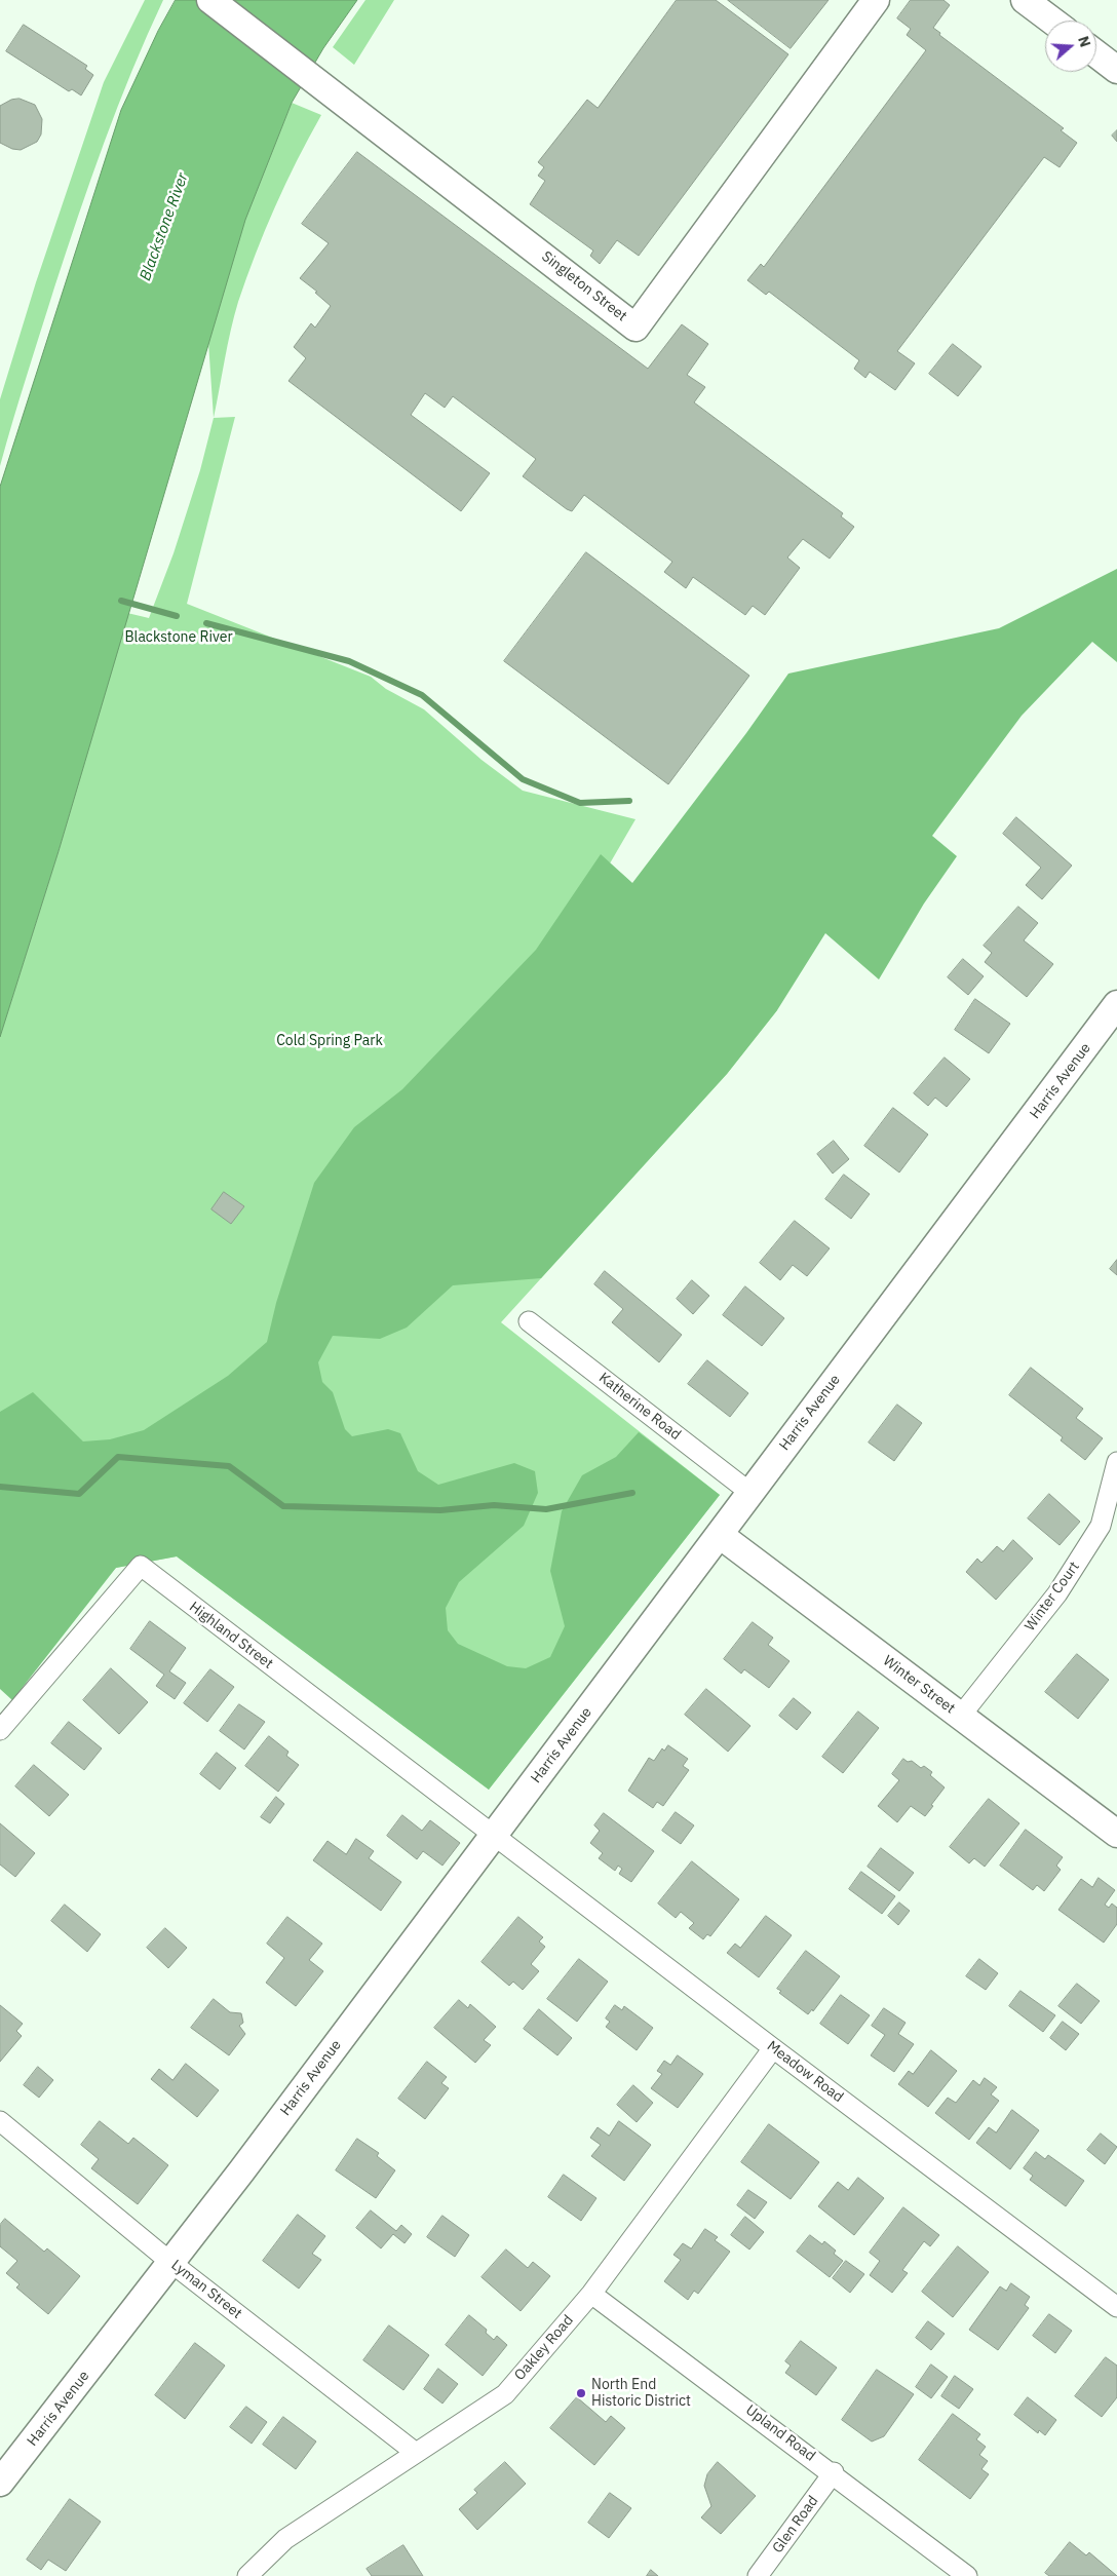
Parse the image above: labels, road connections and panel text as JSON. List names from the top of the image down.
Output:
{
  "streets": {
    "main road": ["Singleton Street", "Harris Avenue", "Winter Street"],
    "street": [
      "Katherine Road",
      "Winter Court",
      "Highland Street",
      "Meadow Road",
      "Lyman Street",
      "Oakley Road",
      "Upland Road",
      "Glen Road"
    ]
  },
  "crossings": [
    ["Harris Avenue", "Katherine Road"],
    ["Harris Avenue", "Highland Street"],
    ["Harris Avenue", "Winter Street"],
    ["Harris Avenue", "Meadow Road"],
    ["Harris Avenue", "Lyman Street"],
    ["Winter Court", "Winter Street"],
    ["Highland Street", "Meadow Road"],
    ["Meadow Road", "Oakley Road"],
    ["Lyman Street", "Oakley Road"],
    ["Oakley Road", "Upland Road"],
    ["Upland Road", "Glen Road"]
  ],
  "water": ["Blackstone River"],
  "parks": ["Blackstone River", "Cold Spring Park"],
  "places": ["North End Historic District"],
  "north": "right"
}
